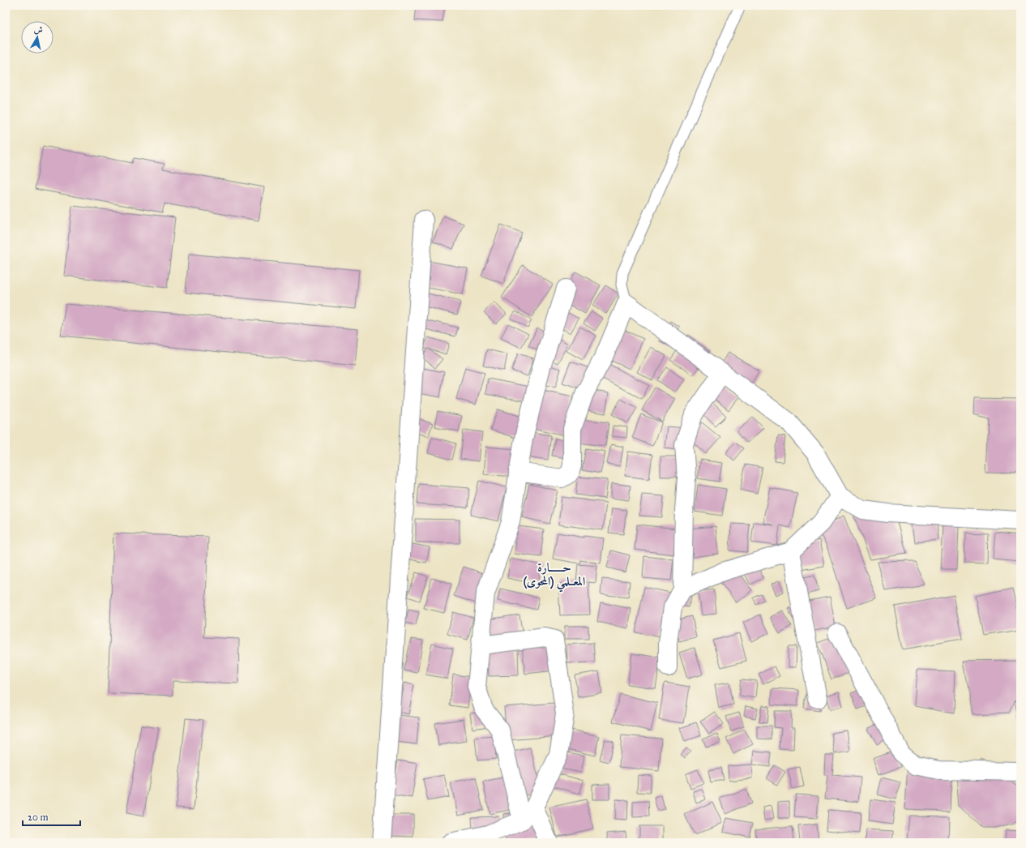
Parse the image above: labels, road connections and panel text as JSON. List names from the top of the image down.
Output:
{
  "districts": ["حــــــارة المعــلمي (المحوى)"],
  "scale_bar": "20 m",
  "north": "top"
}
